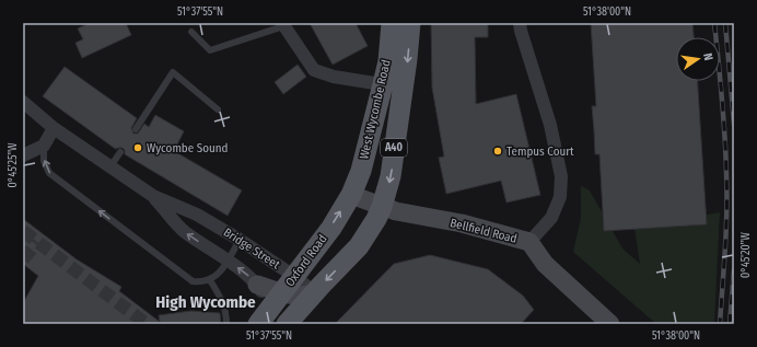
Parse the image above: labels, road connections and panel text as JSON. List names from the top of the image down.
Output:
{
  "streets": {
    "main road": ["West Wycombe Road", "A40", "Oxford Road"],
    "street": ["Bellfield Road", "Bridge Street"]
  },
  "crossings": [
    ["West Wycombe Road", "Bellfield Road"],
    ["West Wycombe Road", "Oxford Road"],
    ["Bellfield Road", "Oxford Road"],
    ["Bridge Street", "Oxford Road"]
  ],
  "districts": ["High Wycombe"],
  "places": ["Wycombe Sound", "Tempus Court"],
  "north": "right",
  "coordinates": [
    "51°37'55\"N",
    "51°38'00\"N",
    "0°45'25\"W",
    "0°45'20\"W"
  ]
}
